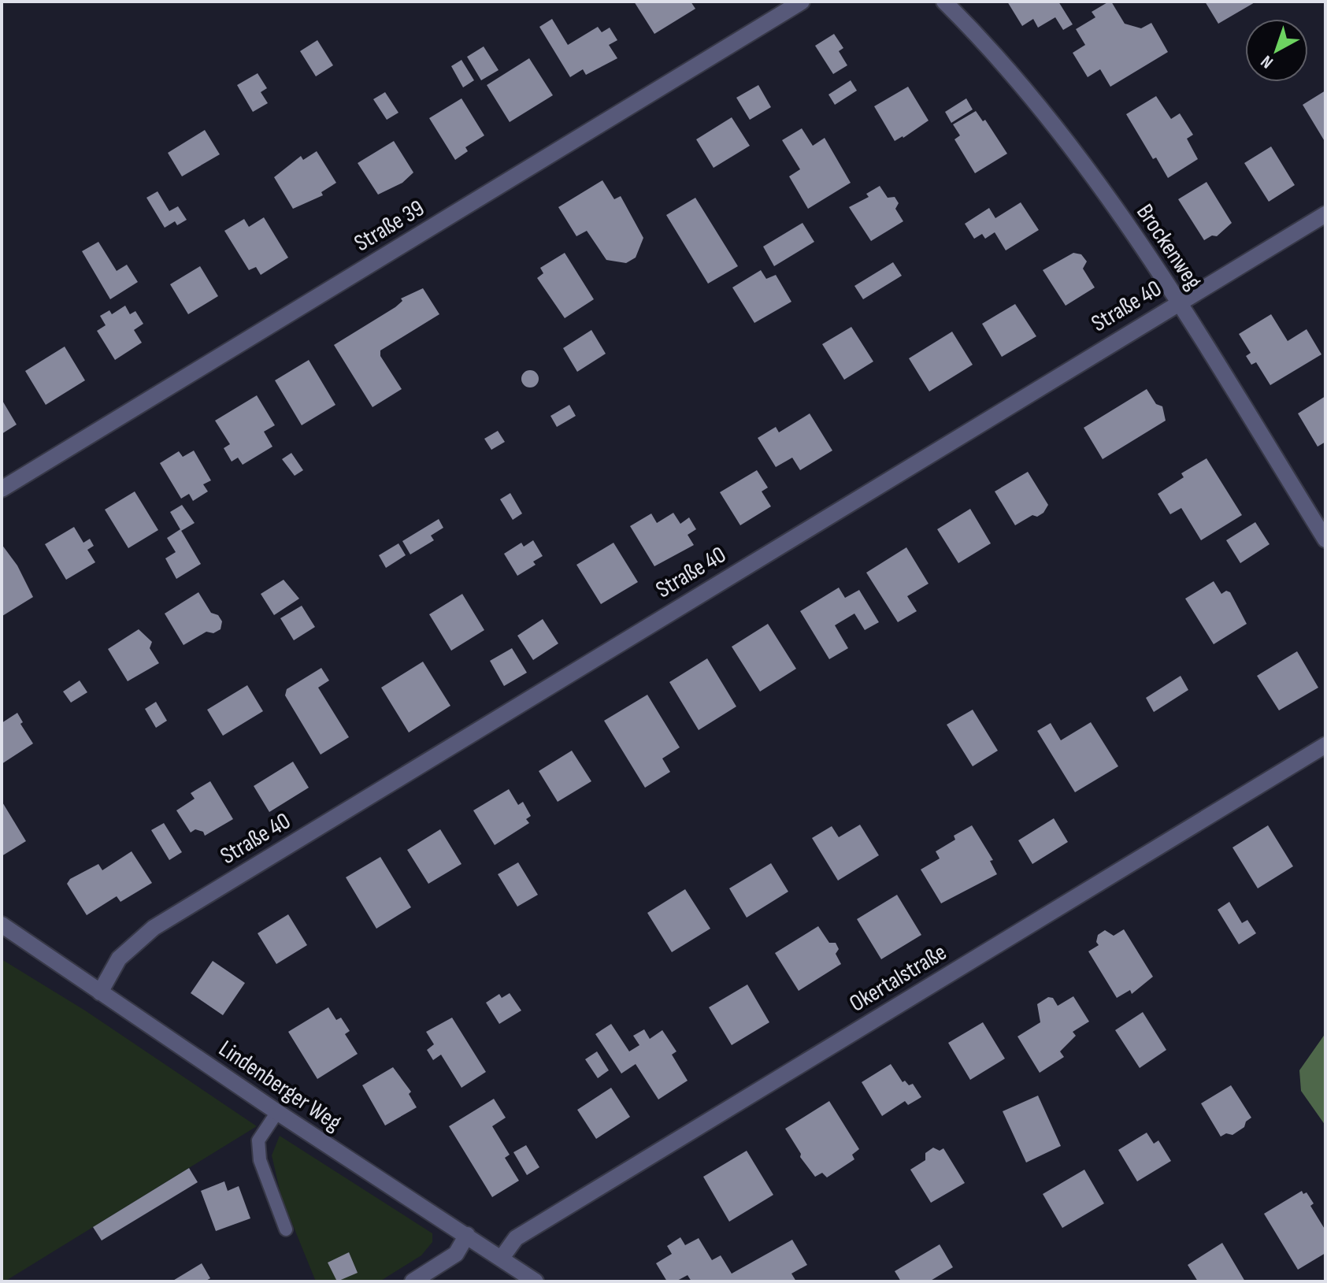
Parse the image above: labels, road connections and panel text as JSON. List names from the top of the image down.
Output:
{
  "streets": {
    "street": [
      "Straße 39",
      "Brockenweg",
      "Straße 40",
      "Okertalstraße",
      "Lindenberger Weg"
    ]
  },
  "crossings": [
    ["Brockenweg", "Straße 40"],
    ["Straße 40", "Lindenberger Weg"],
    ["Okertalstraße", "Lindenberger Weg"]
  ],
  "north": "bottom left"
}
